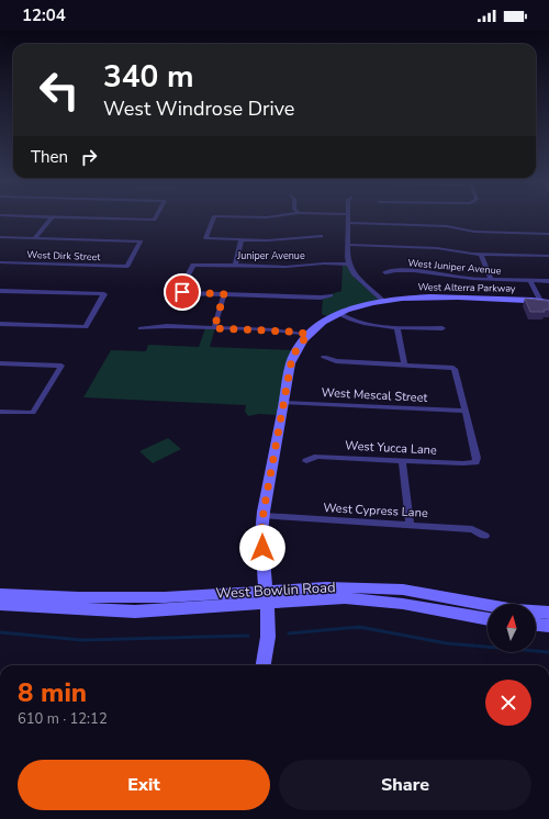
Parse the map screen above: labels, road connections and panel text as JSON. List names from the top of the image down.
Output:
{
  "streets": {
    "street": [
      "West Dirk Street",
      "Juniper Avenue",
      "West Juniper Avenue",
      "West Alterra Parkway",
      "West Mescal Street",
      "West Yucca Lane",
      "West Cypress Lane",
      "West Bowlin Road"
    ]
  },
  "crossings": [
    ["West Alterra Parkway", "West Mescal Street"],
    ["West Alterra Parkway", "West Cypress Lane"],
    ["West Alterra Parkway", "West Bowlin Road"],
    ["West Mescal Street", "West Yucca Lane"]
  ],
  "north": "top",
  "page": {
    "status": "12:04",
    "turn": ["340 m", "West Windrose Drive"],
    "then": "Then",
    "heading": ["8 min", "610 m · 12:12"],
    "buttons": ["Exit", "Share"]
  }
}
